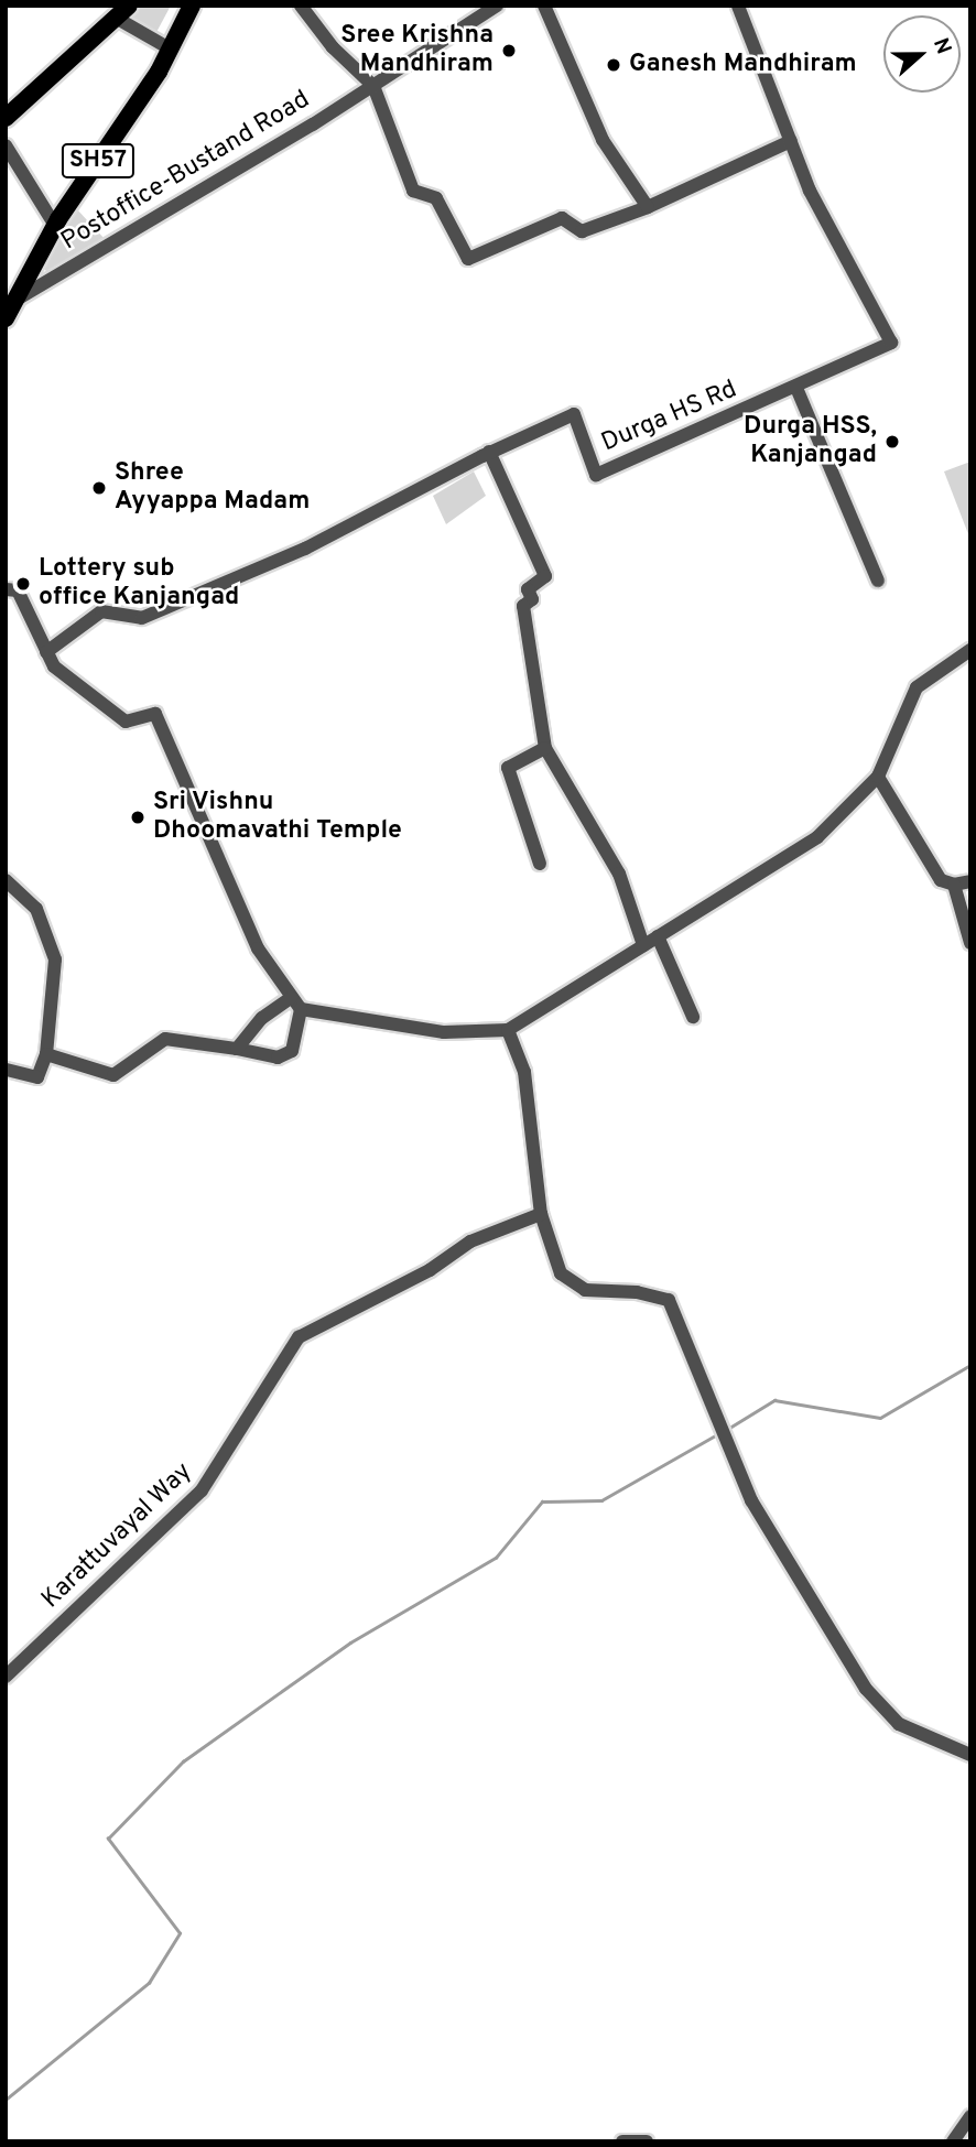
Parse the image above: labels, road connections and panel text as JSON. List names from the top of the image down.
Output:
{
  "streets": {
    "main road": ["SH57"],
    "street": ["Postoffice-Bustand Road", "Durga HS Rd", "Karattuvayal Way"]
  },
  "crossings": [
    ["SH57", "Postoffice-Bustand Road"]
  ],
  "places": [
    "Sree Krishna Mandhiram",
    "Ganesh Mandhiram",
    "Durga HSS, Kanjangad",
    "Shree Ayyappa Madam",
    "Lottery sub office Kanjangad",
    "Sri Vishnu Dhoomavathi Temple"
  ],
  "north": "right"
}
